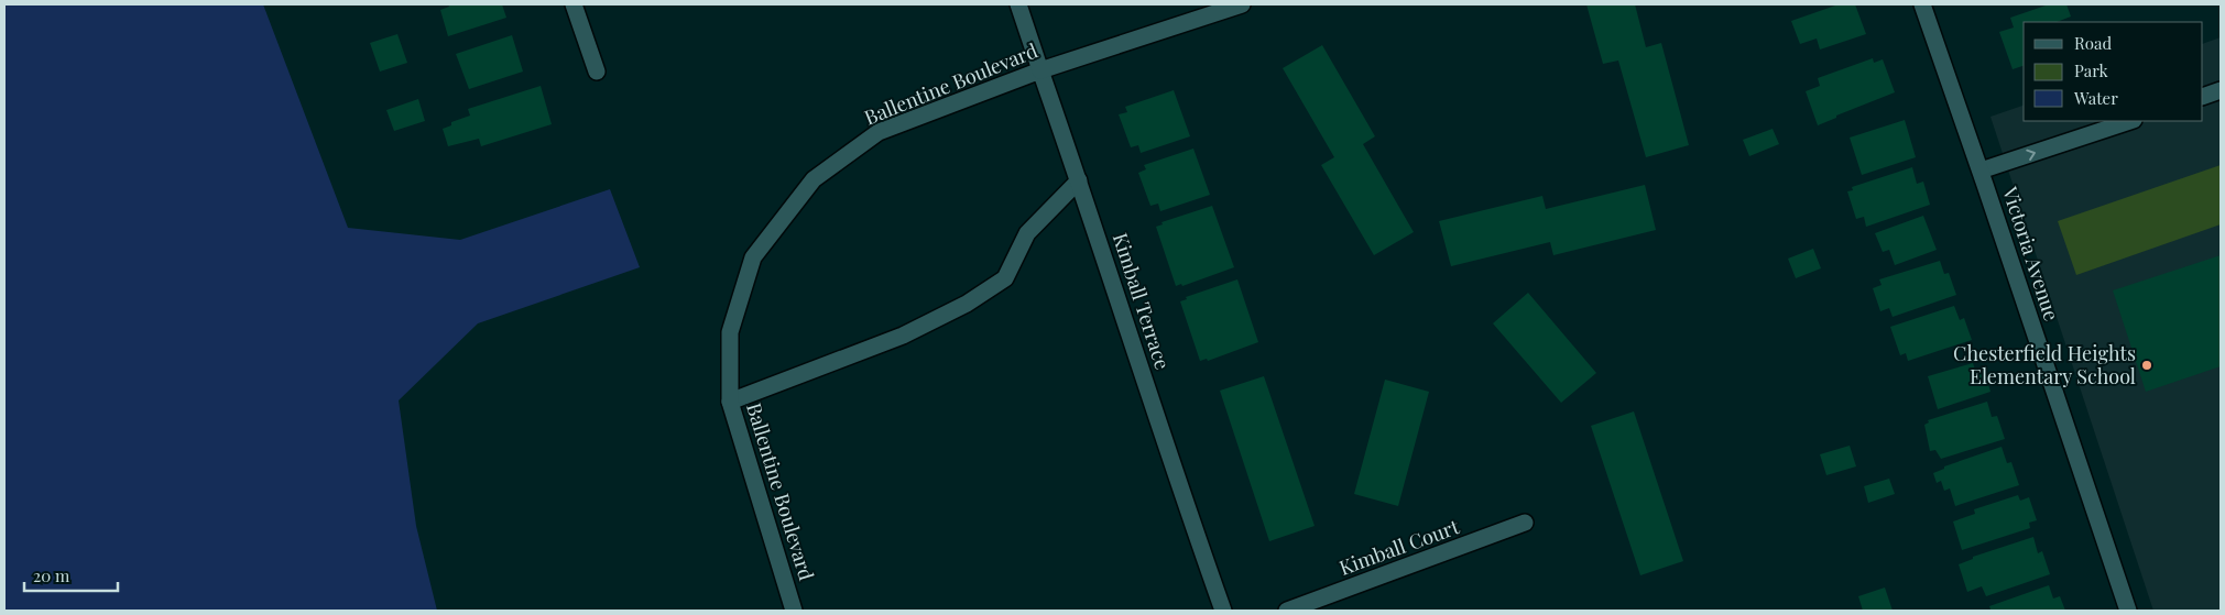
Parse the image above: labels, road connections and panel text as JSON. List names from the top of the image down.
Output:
{
  "streets": {
    "street": [
      "Ballentine Boulevard",
      "Victoria Avenue",
      "Kimball Terrace",
      "Kimball Court"
    ]
  },
  "crossings": [
    ["Ballentine Boulevard", "Kimball Terrace"]
  ],
  "places": ["Chesterfield Heights Elementary School"],
  "legend": ["Road", "Park", "Water"],
  "scale_bar": "20 m"
}
